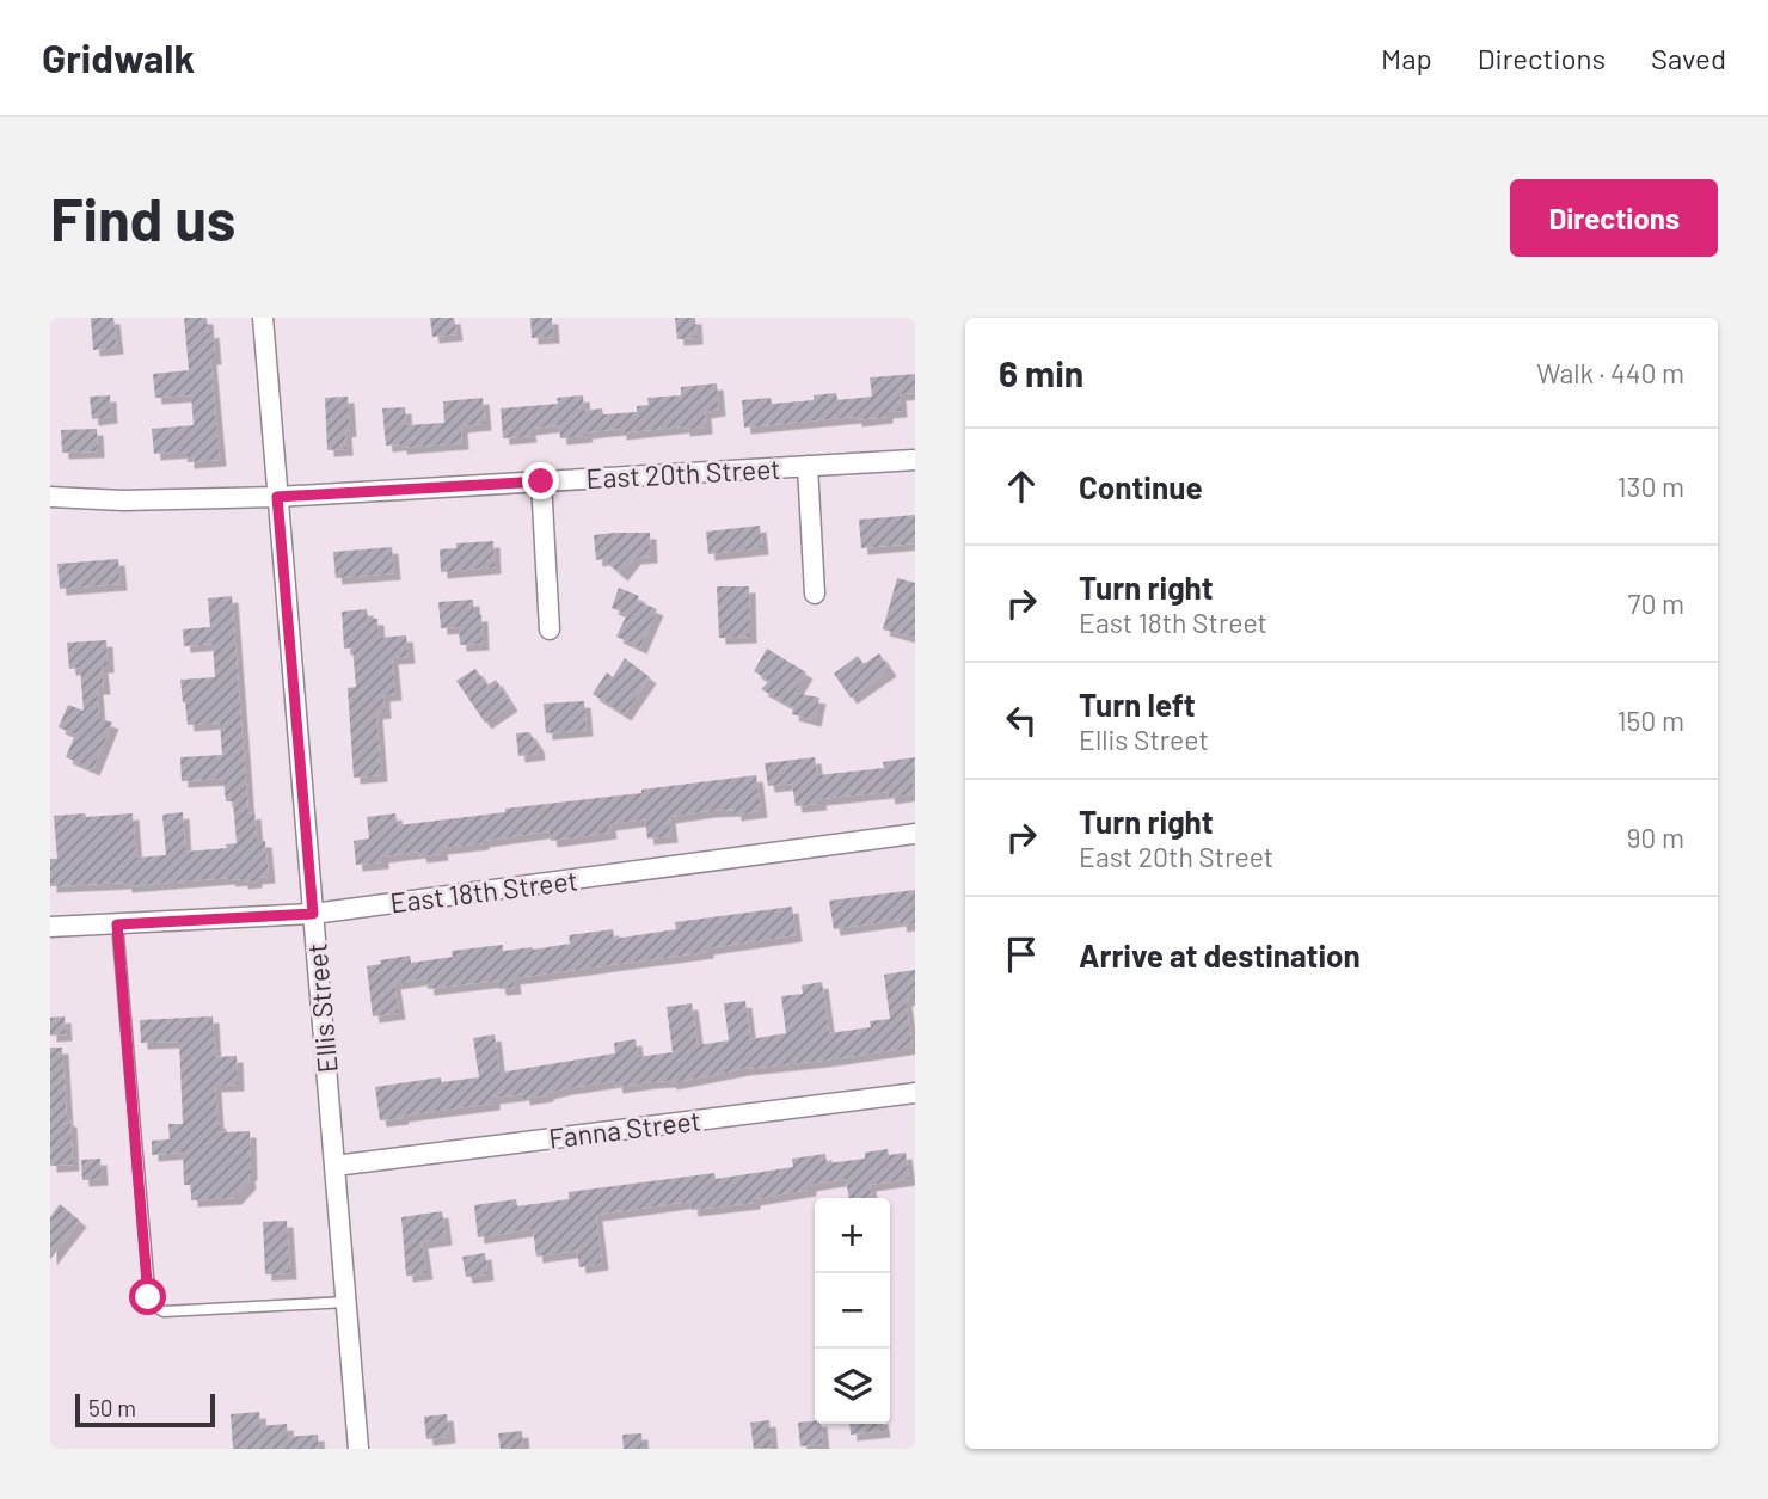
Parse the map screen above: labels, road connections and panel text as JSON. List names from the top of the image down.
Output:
{
  "streets": {
    "street": [
      "East 20th Street",
      "East 18th Street",
      "Ellis Street",
      "Fanna Street"
    ]
  },
  "crossings": [
    ["East 20th Street", "Ellis Street"],
    ["East 18th Street", "Ellis Street"],
    ["Ellis Street", "Fanna Street"]
  ],
  "scale_bar": "50 m",
  "page": {
    "header": "Gridwalk",
    "nav": ["Map", "Directions", "Saved"],
    "buttons": "Directions",
    "title": "Find us",
    "heading": ["6 min", "Walk · 440 m"],
    "list": [
      ["Continue", "130 m"],
      ["Turn right", "East 18th Street", "70 m"],
      ["Turn left", "Ellis Street", "150 m"],
      ["Turn right", "East 20th Street", "90 m"],
      "Arrive at destination"
    ],
    "map_buttons": ["+", "−"],
    "scale": "50 m"
  }
}
